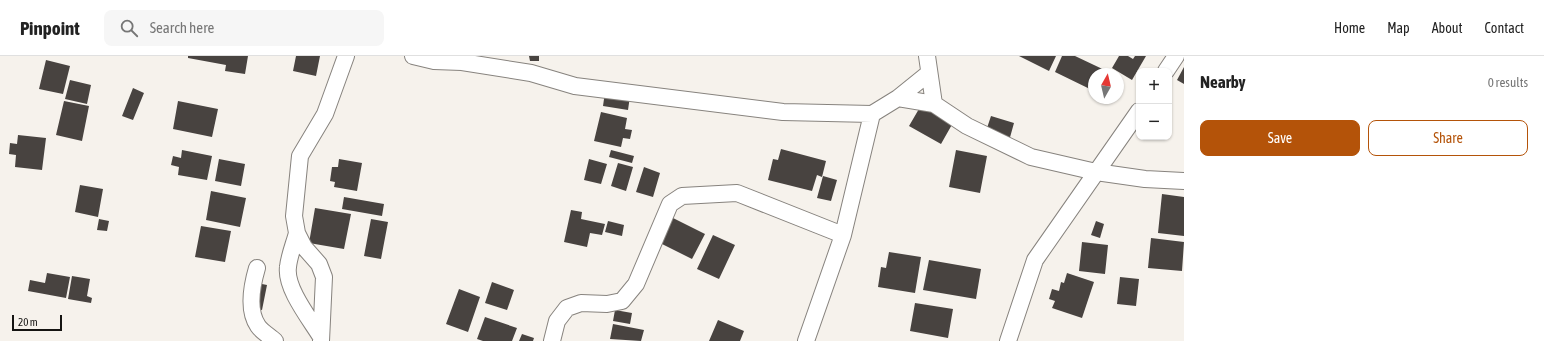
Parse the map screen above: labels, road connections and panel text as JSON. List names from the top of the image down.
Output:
{
  "scale_bar": "20 m",
  "north": "top",
  "page": {
    "header": "Pinpoint",
    "search": "Search here",
    "nav": [
      "Home",
      "Map",
      "About",
      "Contact"
    ],
    "heading": ["Nearby", "0 results"],
    "map_buttons": ["+", "−"],
    "buttons": ["Save", "Share"],
    "scale": "20 m"
  }
}
